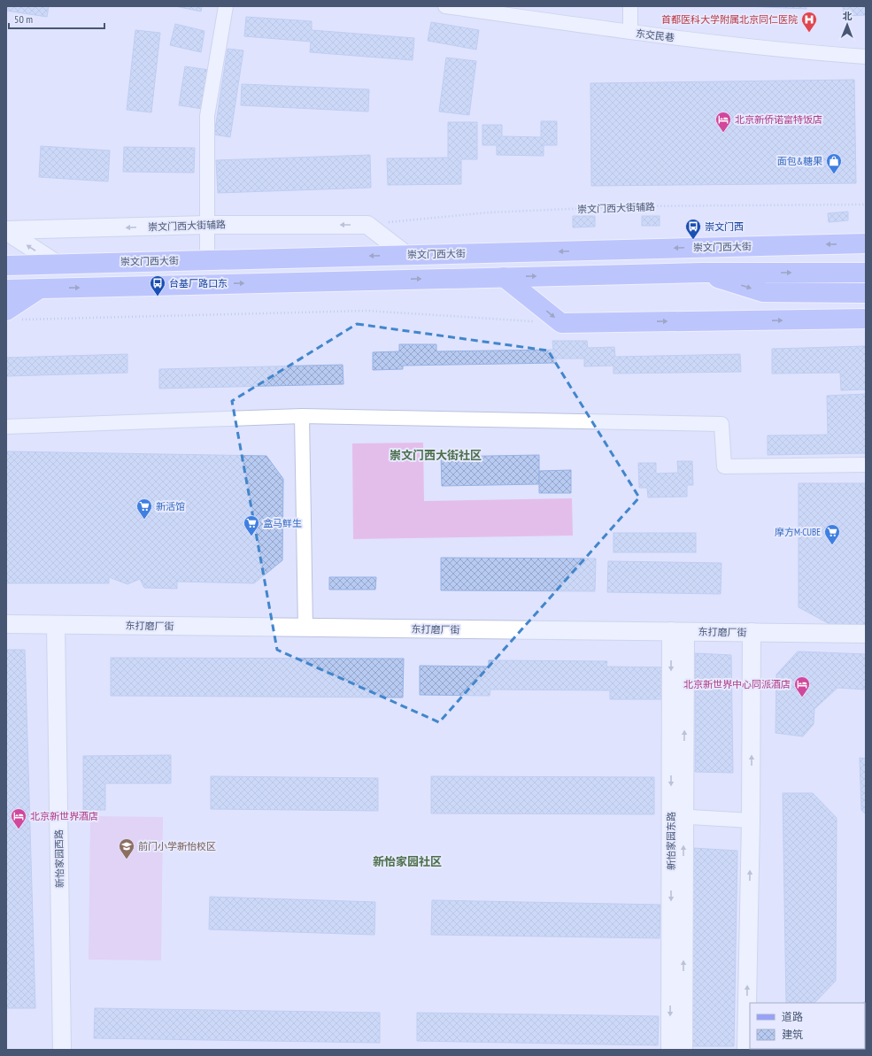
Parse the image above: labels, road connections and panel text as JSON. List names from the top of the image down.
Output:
{
  "streets": {
    "main road": ["崇文门西大街"],
    "street": [
      "东交民巷",
      "崇文门西大街辅路",
      "东打磨厂街",
      "新怡家园东路",
      "新怡家园西路"
    ]
  },
  "crossings": [
    ["东打磨厂街", "新怡家园东路"],
    ["东打磨厂街", "新怡家园西路"]
  ],
  "one_way": ["崇文门西大街辅路"],
  "districts": ["崇文门西大街社区", "新怡家园社区"],
  "places": {
    "hospital": ["首都医科大学附属北京同仁医院"],
    "hotel": ["北京新侨诺富特饭店", "北京新世界中心同派酒店", "北京新世界酒店"],
    "shop": ["面包&糖果"],
    "bus stop": ["崇文门西", "台基厂路口东"],
    "supermarket": ["新活馆", "盒马鲜生", "摩方M·CUBE"],
    "school or university": ["前门小学新怡校区"]
  },
  "legend": ["道路", "建筑"],
  "scale_bar": "50 m",
  "north": "top"
}
